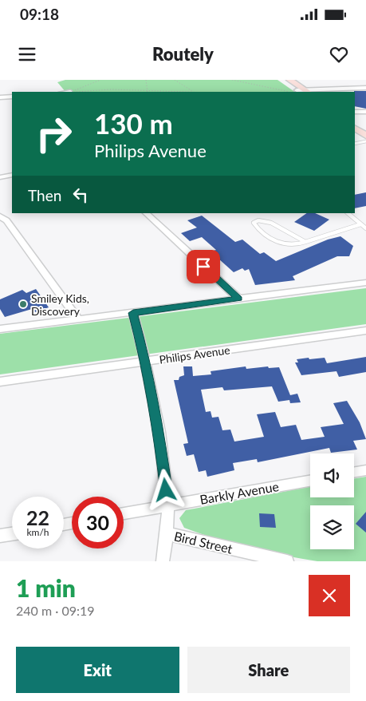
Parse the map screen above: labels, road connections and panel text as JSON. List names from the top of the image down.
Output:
{
  "streets": {
    "street": ["Philips Avenue", "Barkly Avenue", "Bird Street"]
  },
  "places": ["Smiley Kids, Discovery"],
  "page": {
    "status": "09:18",
    "header": "Routely",
    "turn": ["130 m", "Philips Avenue"],
    "then": "Then",
    "speed": "22 km/h",
    "limit": "30",
    "heading": ["1 min", "240 m · 09:19"],
    "buttons": ["Exit", "Share"]
  }
}
